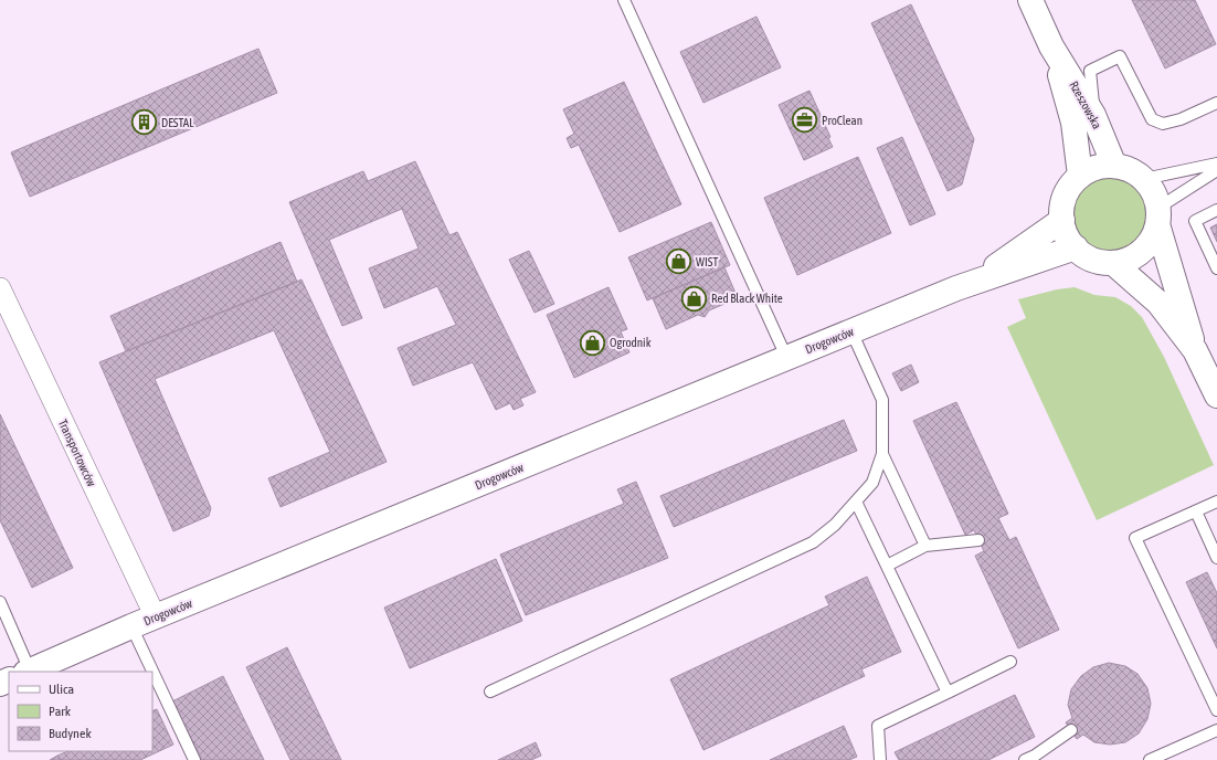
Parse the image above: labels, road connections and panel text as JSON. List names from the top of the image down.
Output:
{
  "streets": {
    "street": ["Rzeszowska", "Drogowców", "Transportowców"]
  },
  "crossings": [
    ["Rzeszowska", "Drogowców"],
    ["Drogowców", "Transportowców"]
  ],
  "places": {
    "office": ["ProClean"],
    "building": ["DESTAL"],
    "shop": ["WIST", "Red Black White", "Ogrodnik"]
  },
  "legend": ["Ulica", "Park", "Budynek"]
}
